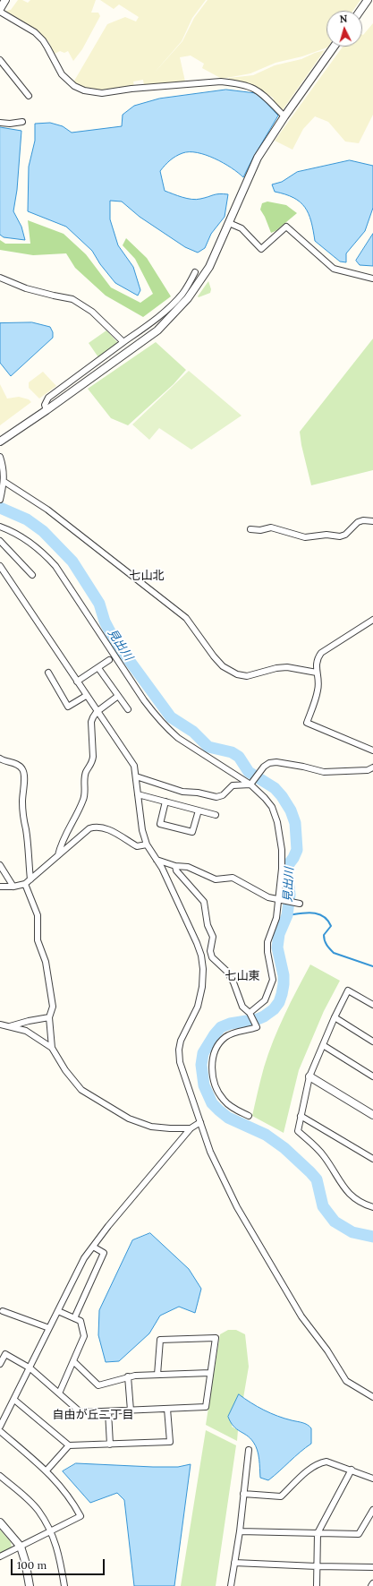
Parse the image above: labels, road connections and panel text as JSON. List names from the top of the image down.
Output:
{
  "districts": ["七山北", "七山東", "自由が丘二丁目"],
  "water": ["見出川"],
  "scale_bar": "100 m",
  "north": "top"
}
